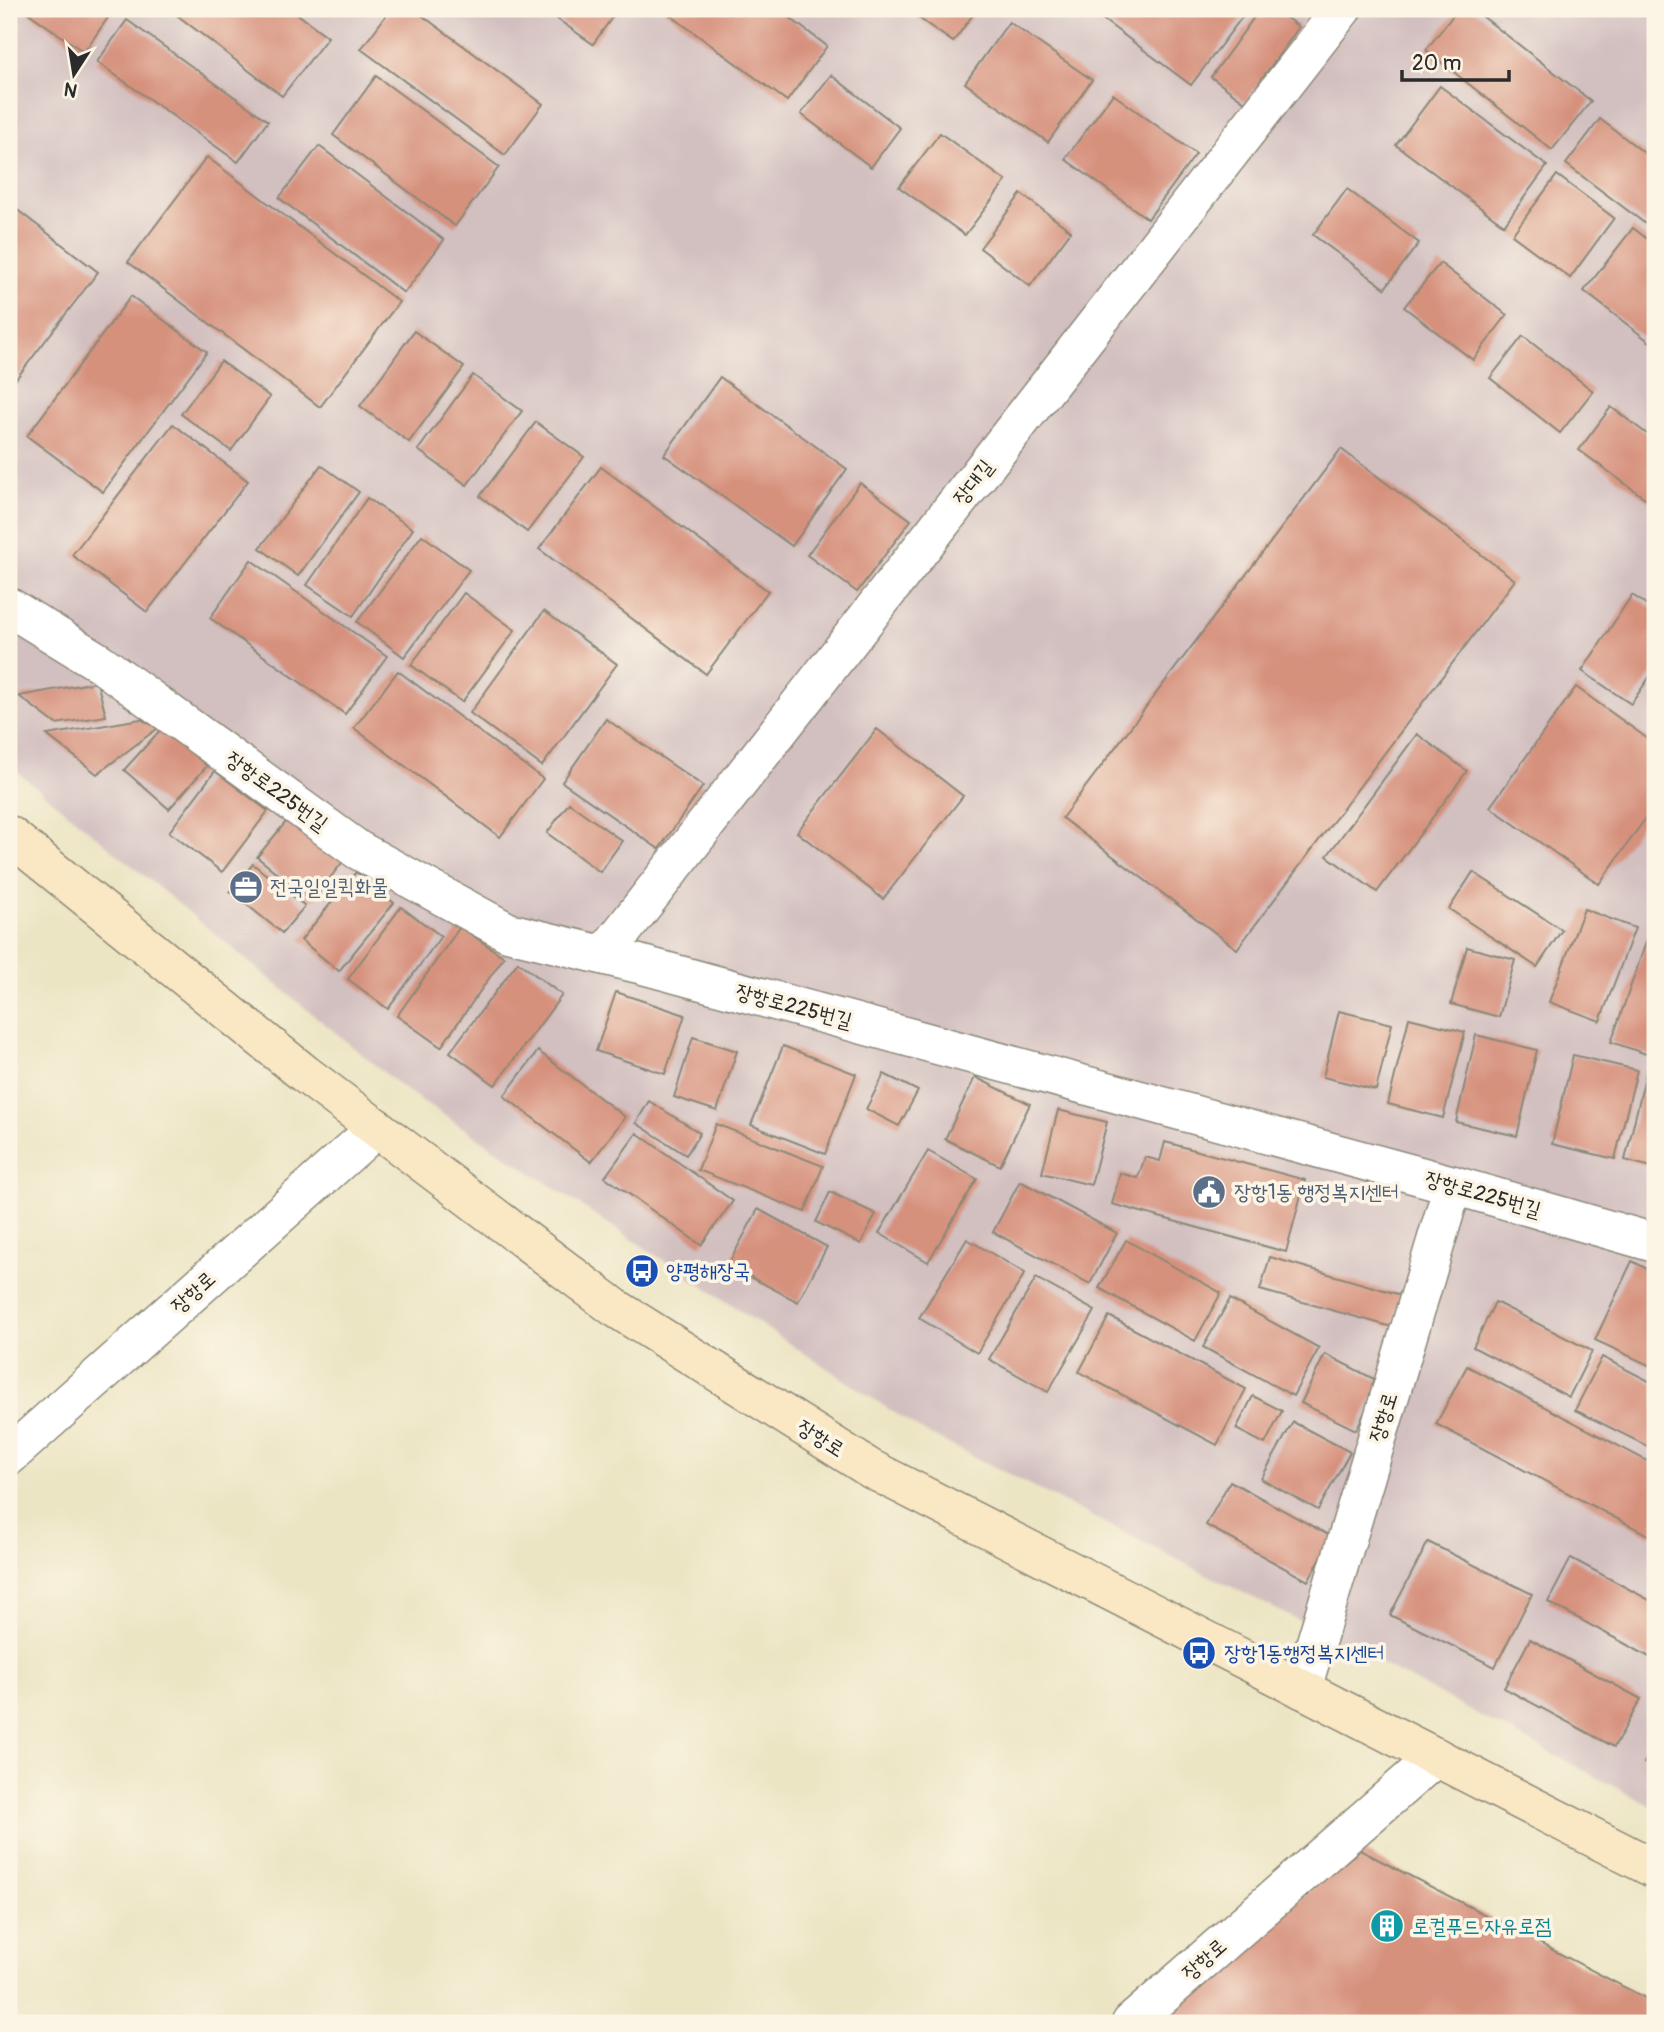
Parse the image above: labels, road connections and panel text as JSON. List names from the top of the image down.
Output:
{
  "streets": {
    "main road": ["장항로"],
    "street": ["장대길", "장항로225번길"]
  },
  "crossings": [
    ["장대길", "장항로225번길"],
    ["장항로225번길", "장항로"]
  ],
  "places": {
    "office": ["전국일일퀵화물"],
    "public building": ["장항1동 행정복지센터"],
    "bus stop": ["양평해장국", "장항1동행정복지센터"],
    "building": ["로컬푸드 자유로점"]
  },
  "scale_bar": "20 m",
  "north": "bottom"
}
